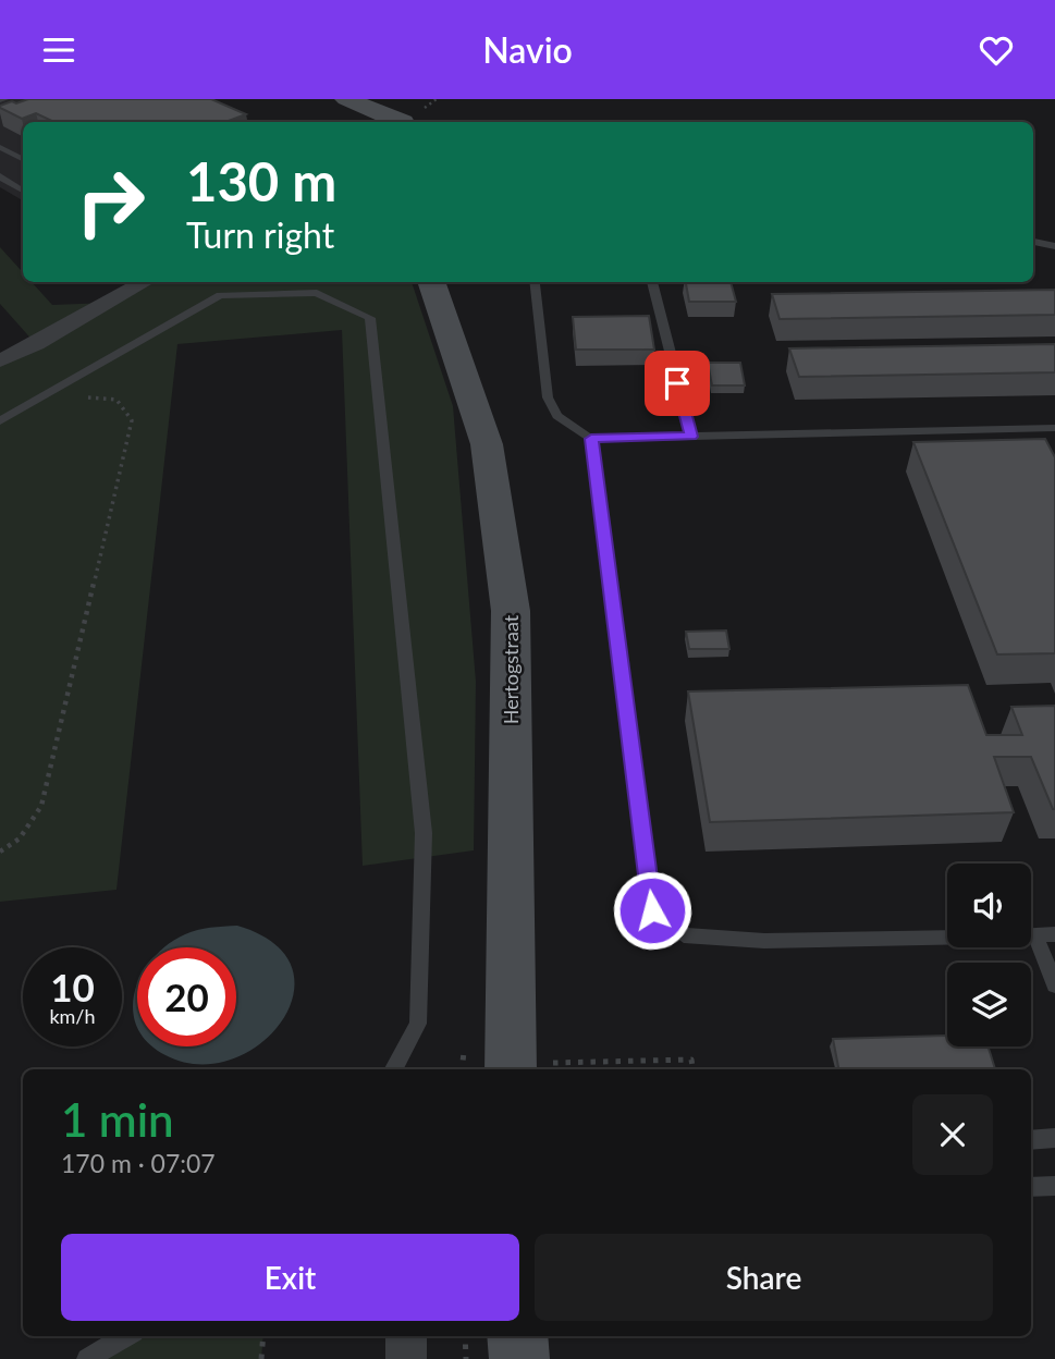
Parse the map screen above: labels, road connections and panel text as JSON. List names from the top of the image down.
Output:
{
  "streets": {
    "street": ["Hertogstraat"]
  },
  "page": {
    "header": "Navio",
    "turn": ["130 m", "Turn right"],
    "speed": "10 km/h",
    "limit": "20",
    "heading": ["1 min", "170 m · 07:07"],
    "buttons": ["Exit", "Share"]
  }
}
